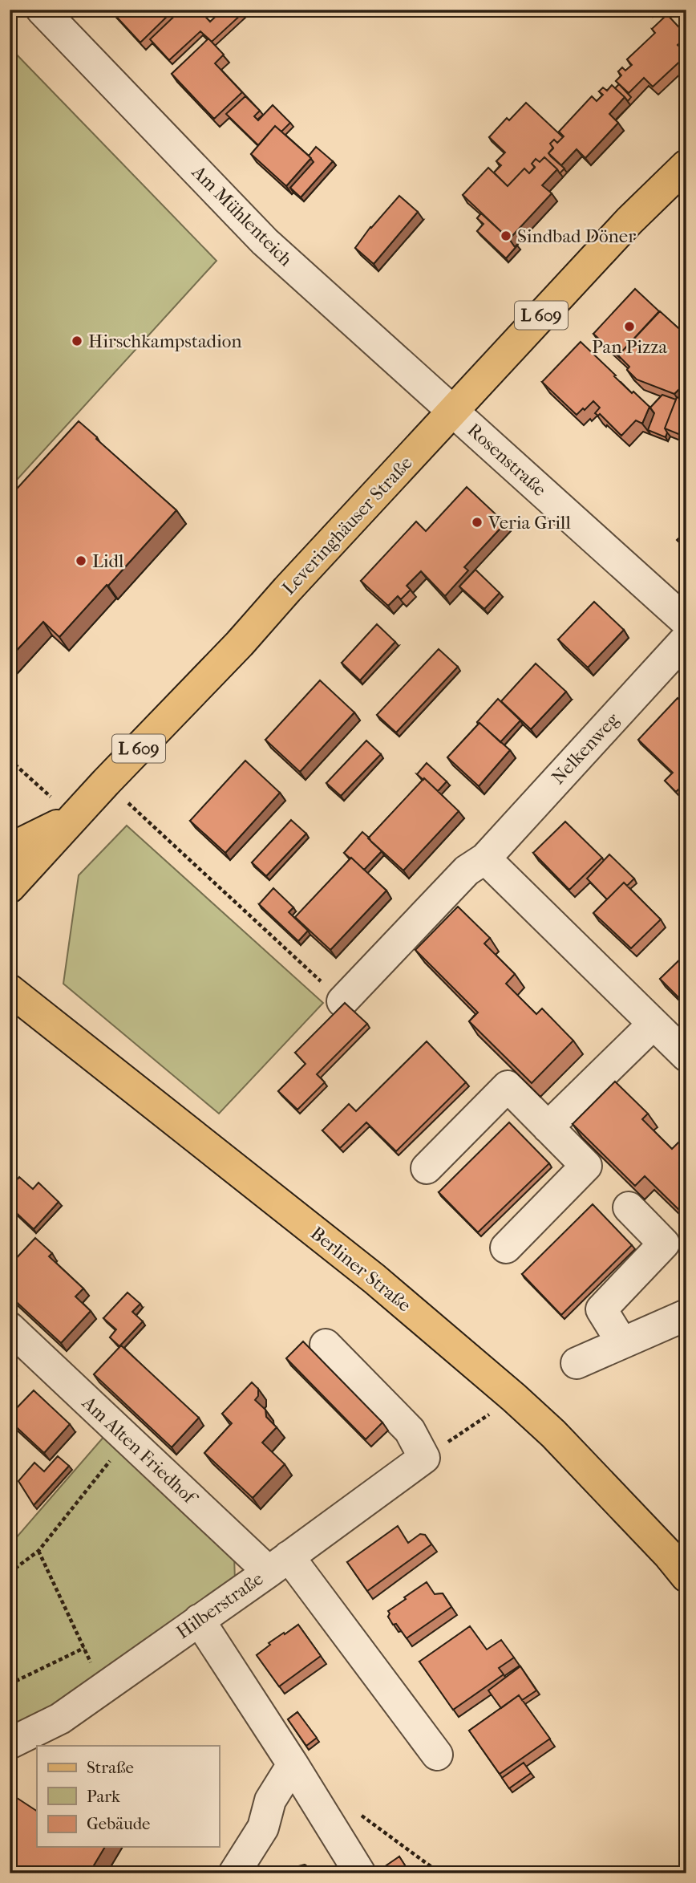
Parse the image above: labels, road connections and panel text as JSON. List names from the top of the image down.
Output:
{
  "streets": {
    "main road": ["L 609", "Leveringhäuser Straße", "Berliner Straße"],
    "street": [
      "Am Mühlenteich",
      "Rosenstraße",
      "Nelkenweg",
      "Am Alten Friedhof",
      "Hilberstraße"
    ]
  },
  "crossings": [
    ["Am Mühlenteich", "Rosenstraße"],
    ["Am Mühlenteich", "Leveringhäuser Straße"],
    ["Rosenstraße", "Leveringhäuser Straße"],
    ["Am Alten Friedhof", "Hilberstraße"]
  ],
  "places": [
    "Sindbad Döner",
    "Pan Pizza",
    "Hirschkampstadion",
    "Veria Grill",
    "Lidl"
  ],
  "legend": ["Straße", "Park", "Gebäude"]
}
